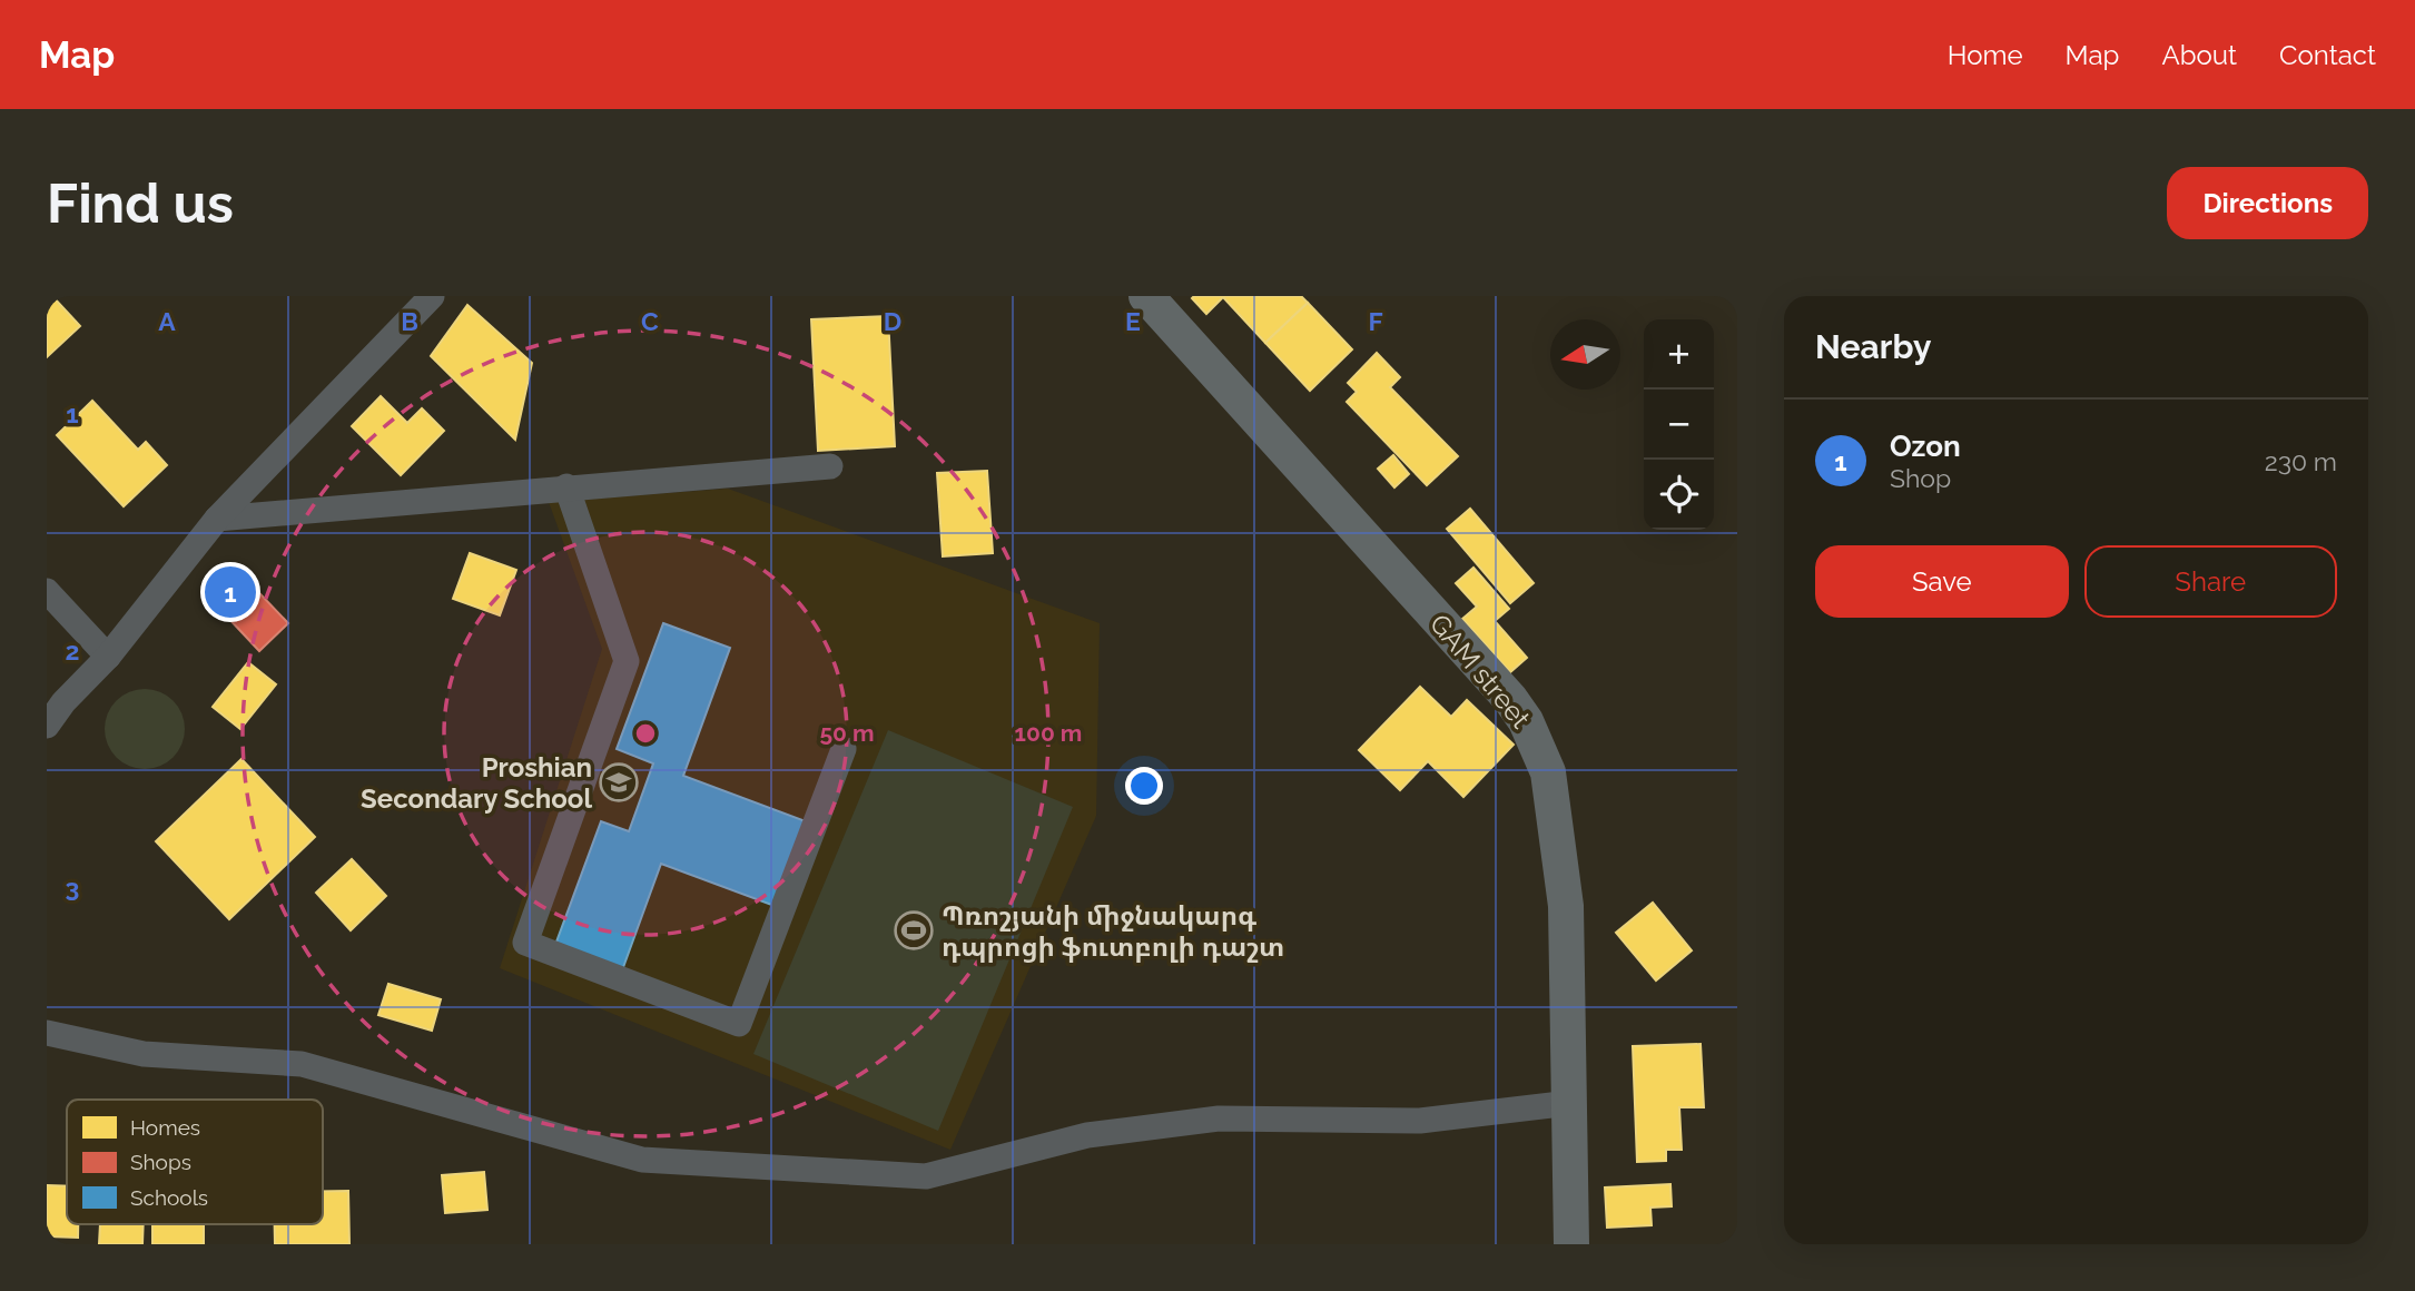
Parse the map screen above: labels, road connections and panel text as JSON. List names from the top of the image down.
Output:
{
  "streets": {
    "street": ["GAM street"]
  },
  "places": {
    "school or university": ["Proshian Secondary School"],
    "sports": ["Պռոշյանի միջնակարգ դպրոցի ֆուտբոլի դաշտ"]
  },
  "legend": ["Homes", "Shops", "Schools"],
  "north": "left",
  "page": {
    "header": "Map",
    "nav": [
      "Home",
      "Map",
      "About",
      "Contact"
    ],
    "buttons": [
      "Directions",
      ["Save", "Share"]
    ],
    "title": "Find us",
    "heading": "Nearby",
    "map_buttons": ["+", "−"],
    "list": [
      {
        "mark": "1",
        "name": "Ozon",
        "note": "Shop",
        "value": "230 m"
      }
    ],
    "pins": "1"
  },
  "grid": {
    "columns": [
      "A",
      "B",
      "C",
      "D",
      "E",
      "F"
    ],
    "rows": ["1", "2", "3"]
  },
  "rings": ["50 m", "100 m"]
}
